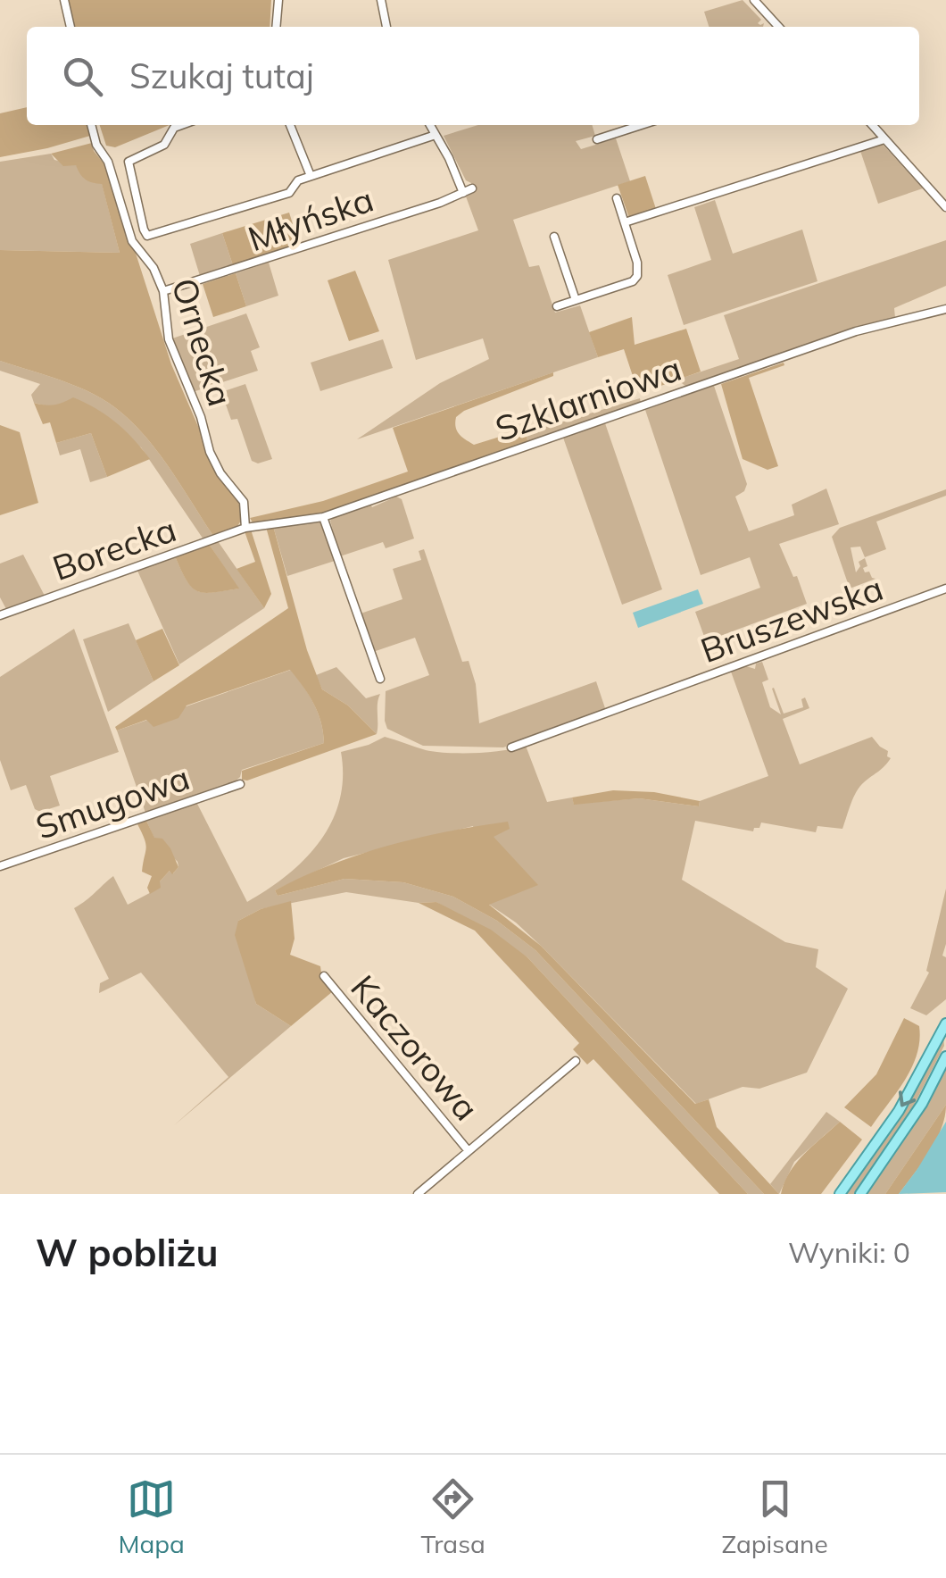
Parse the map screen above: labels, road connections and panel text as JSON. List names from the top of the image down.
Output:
{
  "streets": {
    "street": [
      "Młyńska",
      "Ornecka",
      "Szklarniowa",
      "Borecka",
      "Bruszewska",
      "Smugowa",
      "Kaczorowa"
    ]
  },
  "crossings": [
    ["Młyńska", "Ornecka"],
    ["Ornecka", "Szklarniowa"],
    ["Ornecka", "Borecka"],
    ["Szklarniowa", "Borecka"]
  ],
  "page": {
    "search": "Szukaj tutaj",
    "heading": ["W pobliżu", "Wyniki: 0"],
    "nav": ["Mapa", "Trasa", "Zapisane"]
  }
}
